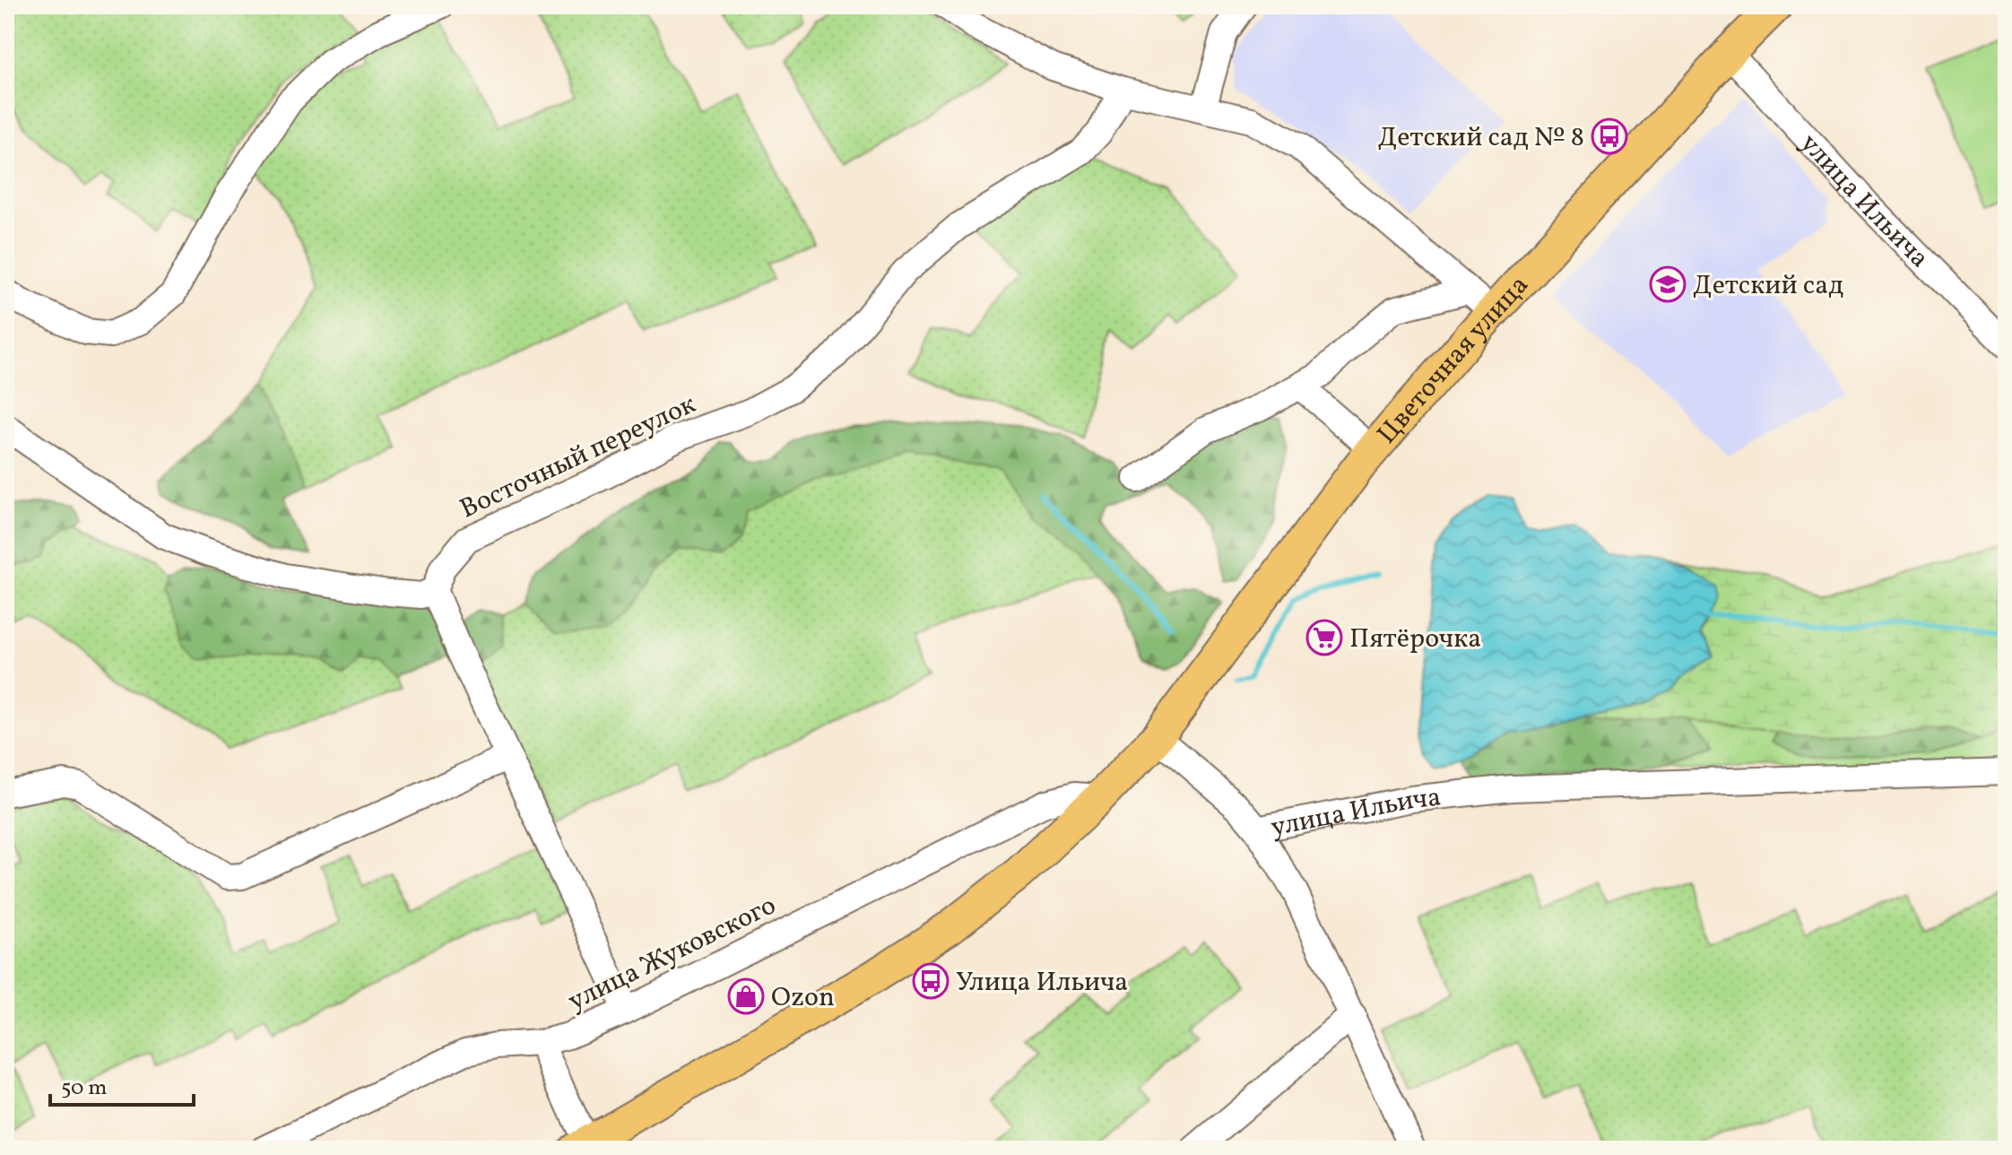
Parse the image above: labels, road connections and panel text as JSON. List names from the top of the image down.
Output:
{
  "streets": {
    "main road": ["Цветочная улица"],
    "street": ["улица Ильича", "Восточный переулок", "улица Жуковского"]
  },
  "crossings": [
    ["улица Ильича", "Цветочная улица"]
  ],
  "places": {
    "bus stop": ["Детский сад № 8", "Улица Ильича"],
    "school or university": ["Детский сад"],
    "supermarket": ["Пятёрочка"],
    "shop": ["Ozon"]
  },
  "scale_bar": "50 m"
}
